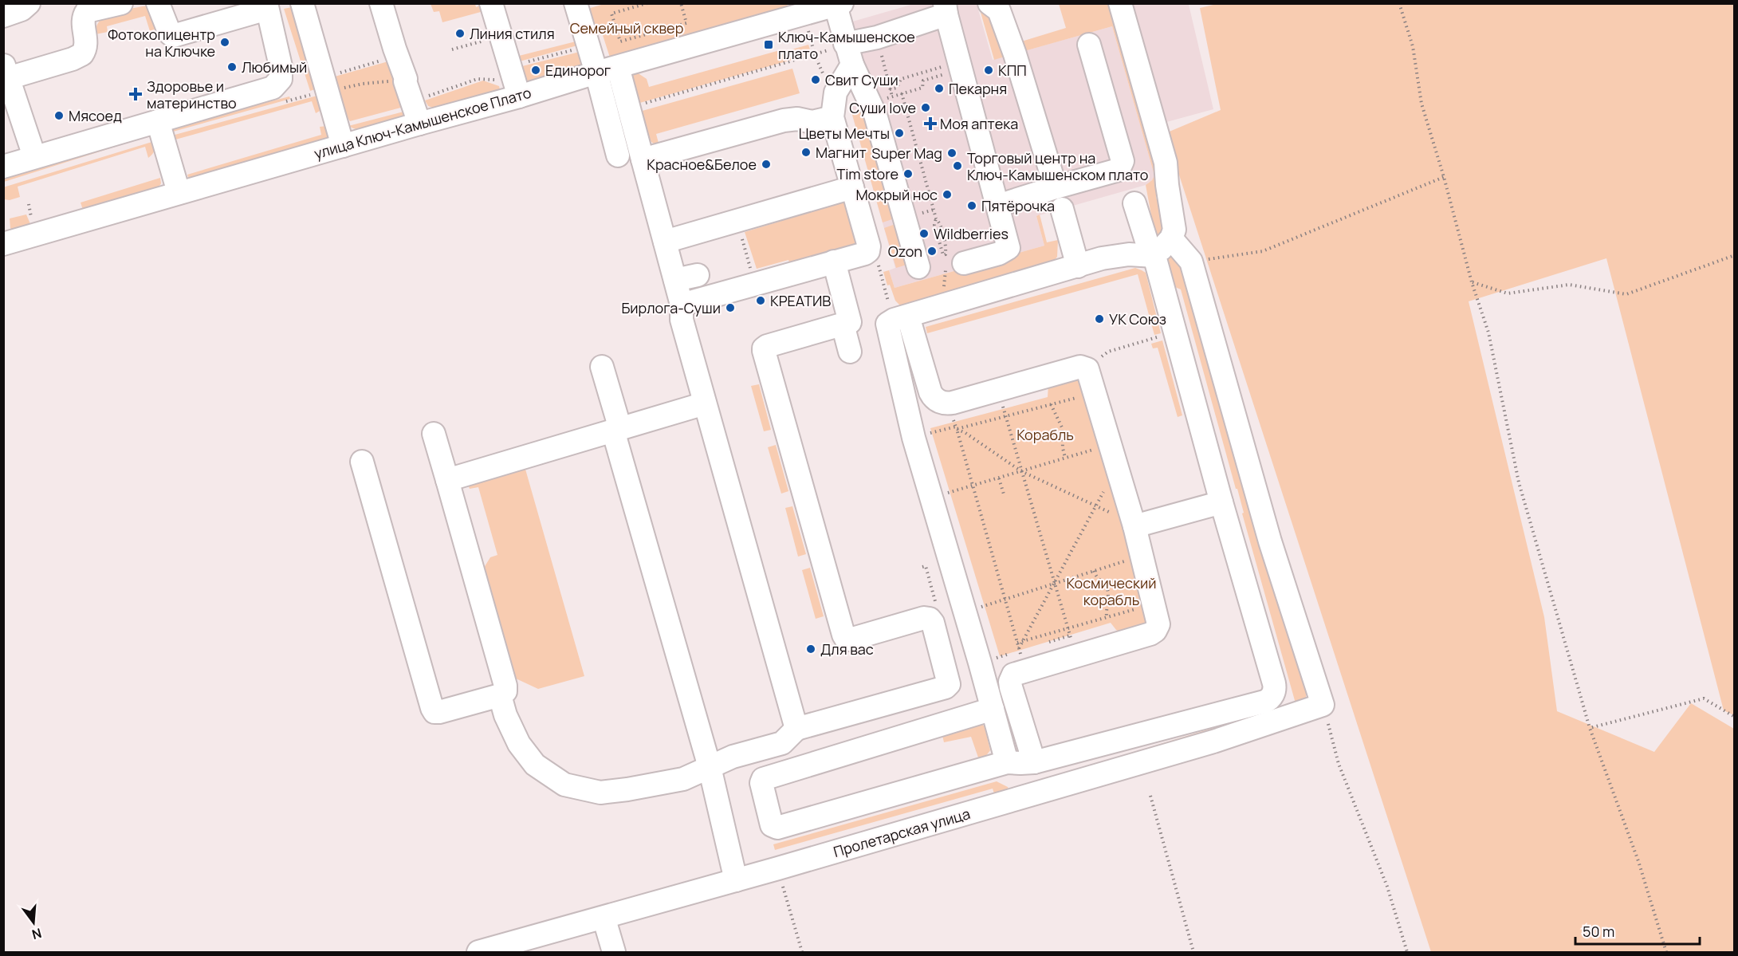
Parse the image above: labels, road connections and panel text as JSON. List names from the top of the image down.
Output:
{
  "streets": {
    "street": ["улица Ключ-Камышенское Плато", "Пролетарская улица"]
  },
  "parks": ["Семейный сквер", "Корабль", "Космический корабль"],
  "places": {
    "other": [
      "Линия стиля",
      "Фотокопицентр на Ключке",
      "Любимый",
      "Единорог",
      "КПП",
      "Свит Суши",
      "Пекарня",
      "Суши love",
      "Мясоед",
      "Цветы Мечты",
      "Магнит",
      "Super Mag",
      "Красное&Белое",
      "Торговый центр на Ключ-Камышенском плато",
      "Tim store",
      "Мокрый нос",
      "Пятёрочка",
      "Wildberries",
      "Ozon",
      "КРЕАТИВ",
      "Бирлога-Суши",
      "УК Союз",
      "Для вас"
    ],
    "transit": ["Ключ-Камышенское плато"],
    "health": ["Здоровье и материнство", "Моя аптека"]
  },
  "scale_bar": "50 m",
  "north": "bottom"
}
